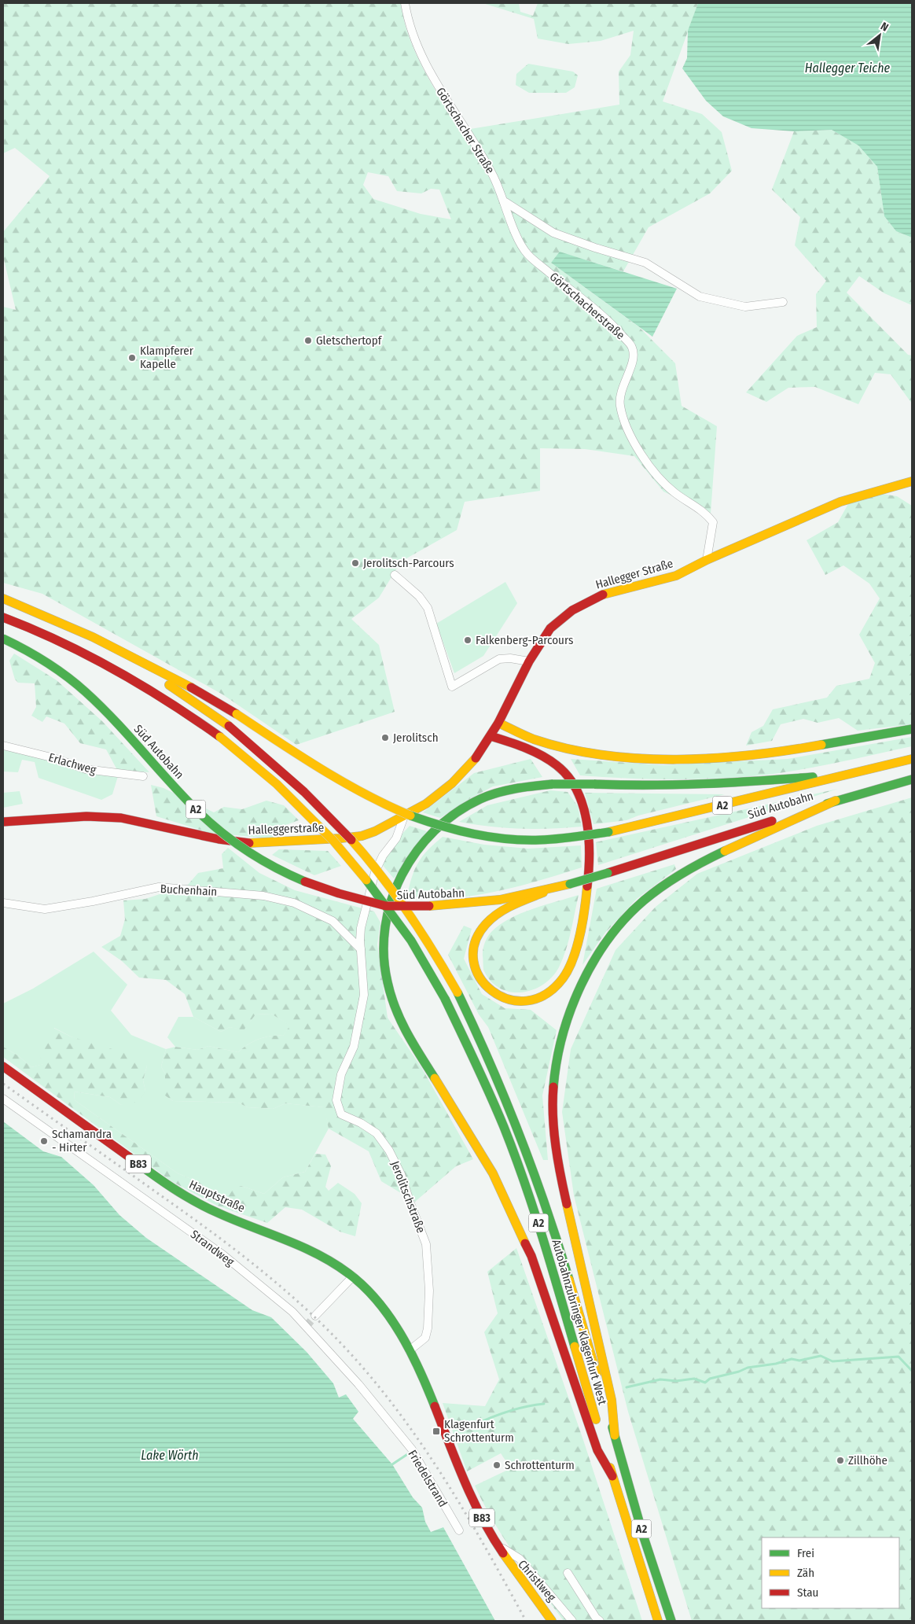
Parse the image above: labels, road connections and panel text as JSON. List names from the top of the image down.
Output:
{
  "streets": {
    "main road": [
      "Hallegger Straße",
      "Süd Autobahn",
      "A2",
      "Halleggerstraße",
      "B83",
      "Hauptstraße",
      "Autobahnzubringer Klagenfurt West"
    ],
    "street": [
      "Görtschacher Straße",
      "Görtschacherstraße",
      "Erlachweg",
      "Buchenhain",
      "Jerolitschstraße",
      "Strandweg",
      "Friedelstrand",
      "Christlweg"
    ]
  },
  "crossings": [
    ["Görtschacher Straße", "Görtschacherstraße"],
    ["Görtschacherstraße", "Hallegger Straße"],
    ["Hallegger Straße", "Halleggerstraße"],
    ["Hallegger Straße", "Jerolitschstraße"],
    ["Süd Autobahn", "Autobahnzubringer Klagenfurt West"],
    ["Halleggerstraße", "Jerolitschstraße"],
    ["Buchenhain", "Jerolitschstraße"],
    ["B83", "Hauptstraße"],
    ["B83", "Jerolitschstraße"],
    ["B83", "Christlweg"],
    ["Hauptstraße", "Jerolitschstraße"],
    ["Strandweg", "Friedelstrand"]
  ],
  "water": ["Hallegger Teiche", "Lake Wörth"],
  "places": {
    "other": [
      "Gletschertopf",
      "Klampferer Kapelle",
      "Jerolitsch-Parcours",
      "Falkenberg-Parcours",
      "Jerolitsch",
      "Schamandra - Hirter",
      "Zillhöhe",
      "Schrottenturm"
    ],
    "transit": ["Klagenfurt Schrottenturm"]
  },
  "legend": ["Frei", "Zäh", "Stau"],
  "north": "top right"
}
